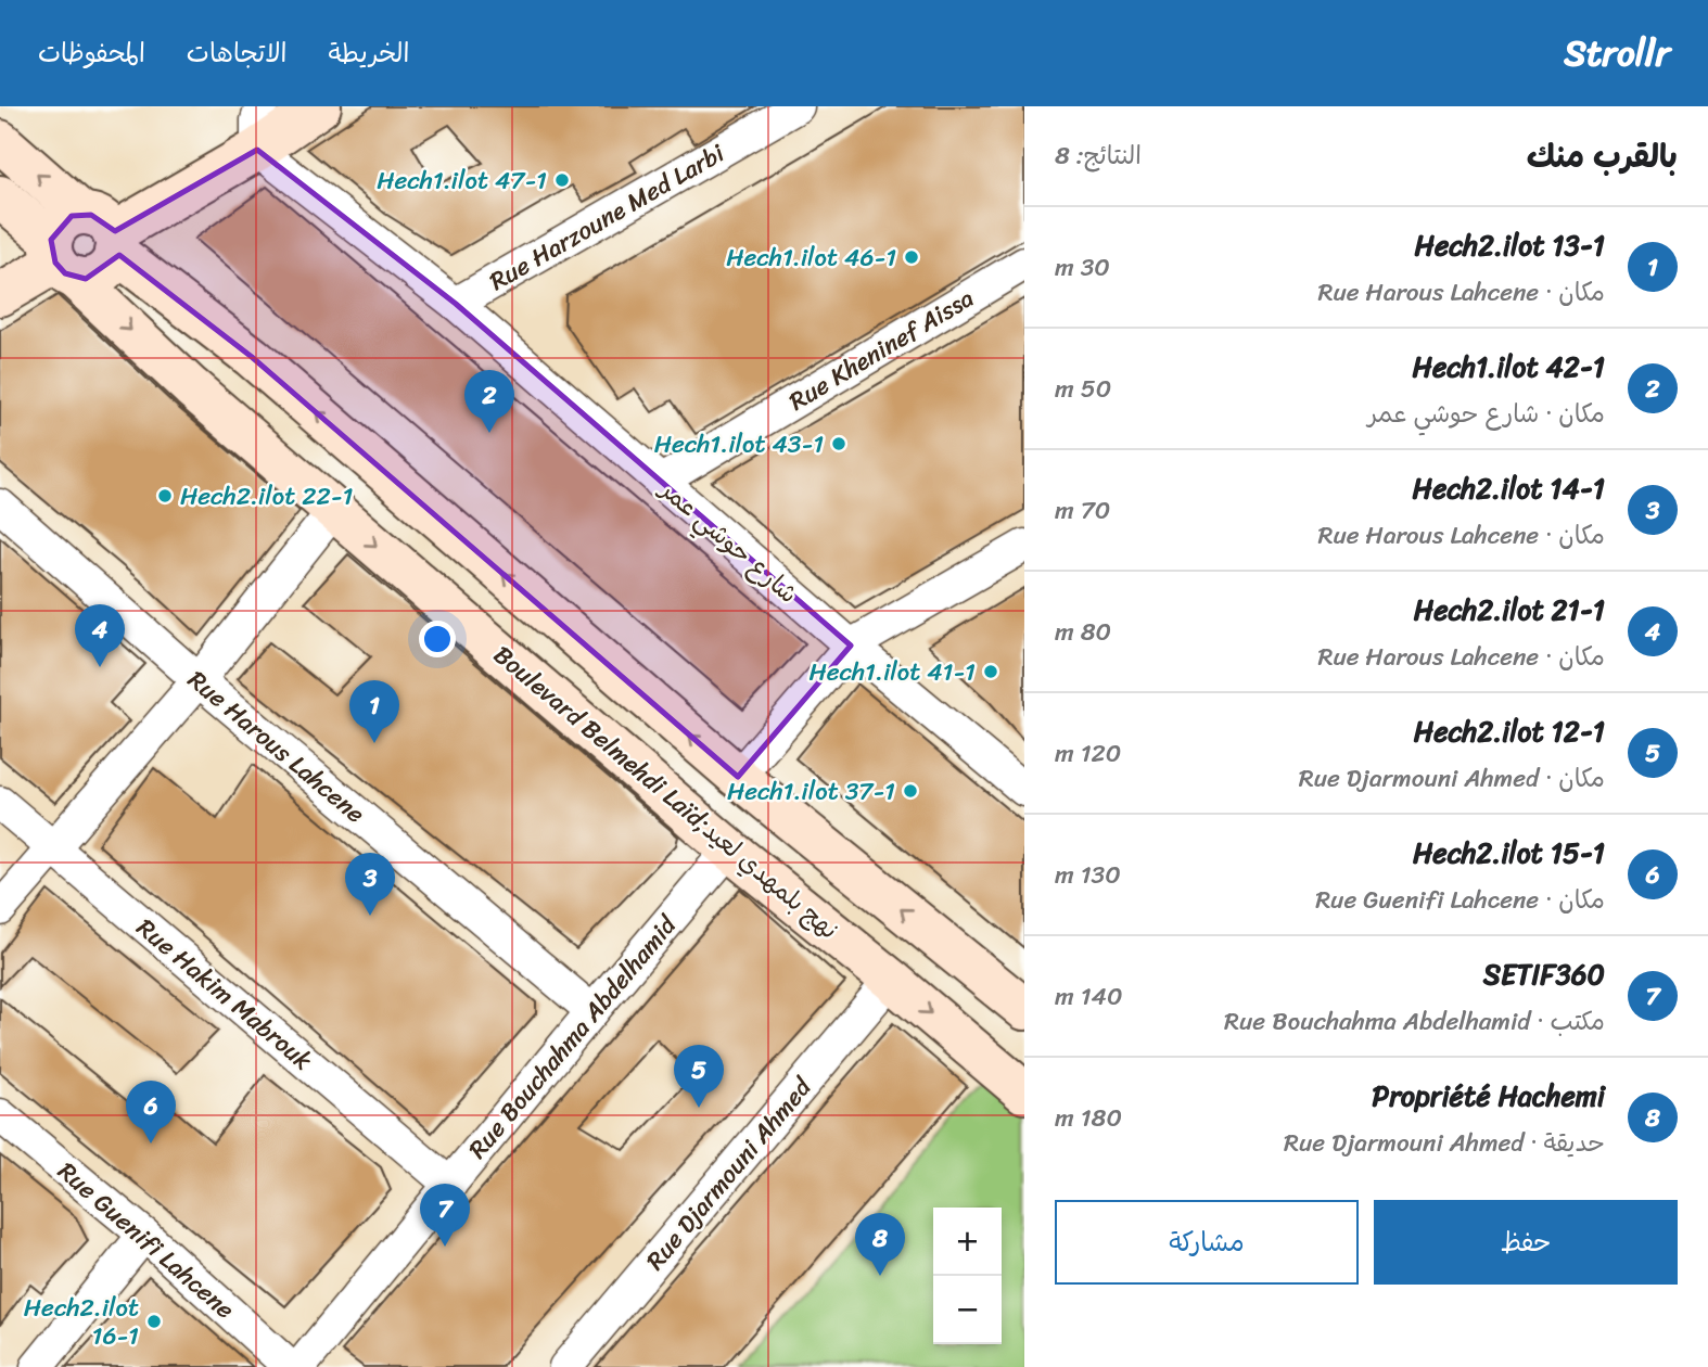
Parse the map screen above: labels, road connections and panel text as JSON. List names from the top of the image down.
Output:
{
  "streets": {
    "main road": ["Boulevard Belmehdi Laïd;نهج بلمهدي لعيد"],
    "street": [
      "Rue Harzoune Med Larbi",
      "Rue Kheninef Aissa",
      "شارع حوشي عمر",
      "Rue Harous Lahcene",
      "Rue Hakim Mabrouk",
      "Rue Bouchahma Abdelhamid",
      "Rue Djarmouni Ahmed",
      "Rue Guenifi Lahcene"
    ]
  },
  "crossings": [
    ["Rue Harzoune Med Larbi", "شارع حوشي عمر"],
    ["Rue Kheninef Aissa", "شارع حوشي عمر"],
    ["Rue Harous Lahcene", "Rue Bouchahma Abdelhamid"],
    ["Boulevard Belmehdi Laïd;نهج بلمهدي لعيد", "Rue Bouchahma Abdelhamid"],
    ["Boulevard Belmehdi Laïd;نهج بلمهدي لعيد", "Rue Djarmouni Ahmed"],
    ["Rue Hakim Mabrouk", "Rue Bouchahma Abdelhamid"]
  ],
  "places": [
    "Hech1.ilot 47-1",
    "Hech1.ilot 46-1",
    "Hech1.ilot 43-1",
    "Hech2.ilot 22-1",
    "Hech1.ilot 41-1",
    "Hech1.ilot 37-1",
    "Hech2.ilot 16-1"
  ],
  "page": {
    "header": "Strollr",
    "nav": ["الخريطة", "الاتجاهات", "المحفوظات"],
    "heading": ["بالقرب منك", "النتائج: 8"],
    "list": [
      {
        "mark": "1",
        "name": "Hech2.ilot 13-1",
        "note": "مكان · Rue Harous Lahcene",
        "value": "30 m"
      },
      {
        "mark": "2",
        "name": "Hech1.ilot 42-1",
        "note": "مكان · شارع حوشي عمر",
        "value": "50 m"
      },
      {
        "mark": "3",
        "name": "Hech2.ilot 14-1",
        "note": "مكان · Rue Harous Lahcene",
        "value": "70 m"
      },
      {
        "mark": "4",
        "name": "Hech2.ilot 21-1",
        "note": "مكان · Rue Harous Lahcene",
        "value": "80 m"
      },
      {
        "mark": "5",
        "name": "Hech2.ilot 12-1",
        "note": "مكان · Rue Djarmouni Ahmed",
        "value": "120 m"
      },
      {
        "mark": "6",
        "name": "Hech2.ilot 15-1",
        "note": "مكان · Rue Guenifi Lahcene",
        "value": "130 m"
      },
      {
        "mark": "7",
        "name": "SETIF360",
        "note": "مكتب · Rue Bouchahma Abdelhamid",
        "value": "140 m"
      },
      {
        "mark": "8",
        "name": "Propriété Hachemi",
        "note": "حديقة · Rue Djarmouni Ahmed",
        "value": "180 m"
      }
    ],
    "pins": [
      "2",
      "4",
      "1",
      "3",
      "5",
      "6",
      "7",
      "8"
    ],
    "buttons": ["حفظ", "مشاركة"],
    "map_buttons": ["+", "−"]
  }
}
